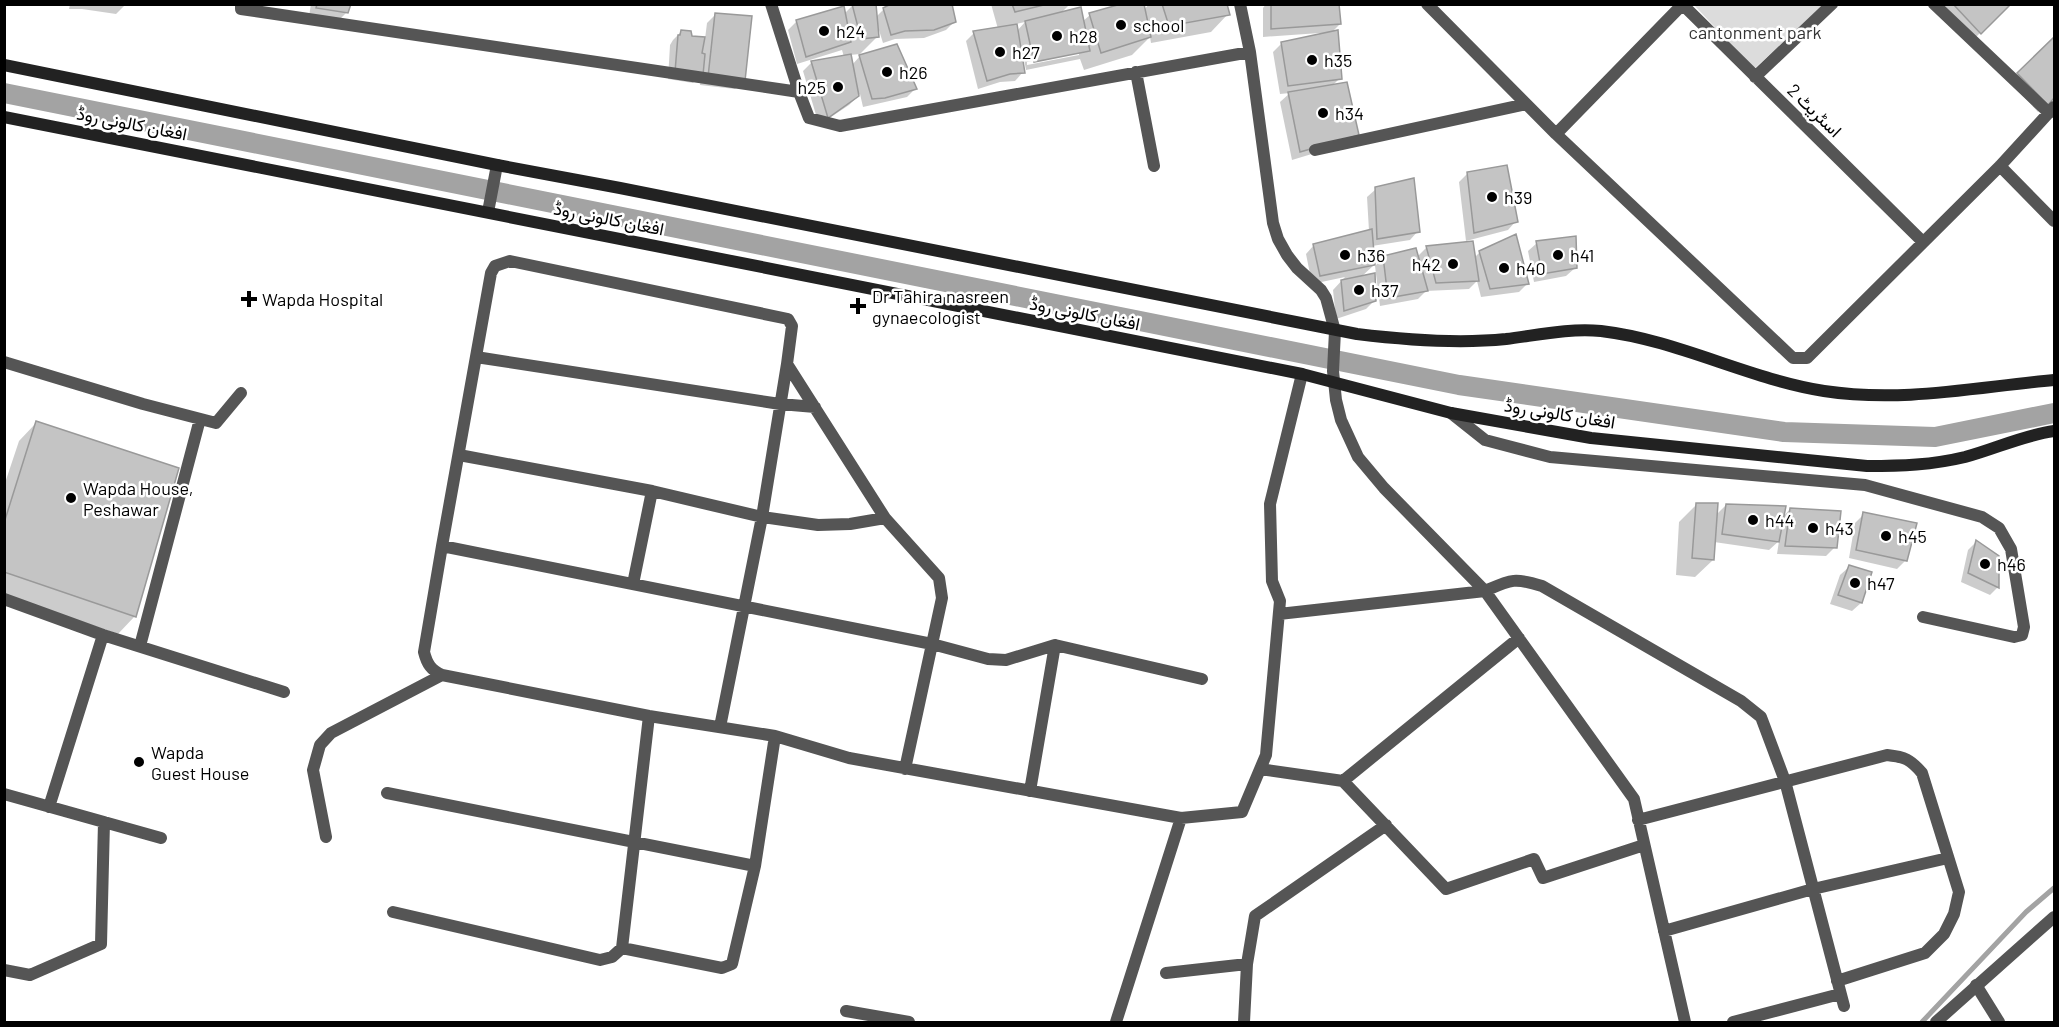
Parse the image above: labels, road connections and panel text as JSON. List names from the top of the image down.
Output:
{
  "streets": {
    "main road": ["افغان کالونی روڈ"],
    "street": ["اسٹریٹ 2"]
  },
  "parks": ["cantonment park"],
  "places": {
    "other": [
      "school",
      "h24",
      "h28",
      "h27",
      "h35",
      "h26",
      "h25",
      "h34",
      "h39",
      "h36",
      "h41",
      "h42",
      "h40",
      "h37",
      "Wapda House, Peshawar",
      "h44",
      "h43",
      "h45",
      "h46",
      "h47",
      "Wapda Guest House"
    ],
    "health": ["Wapda Hospital", "Dr Tahira nasreen gynaecologist"]
  }
}
